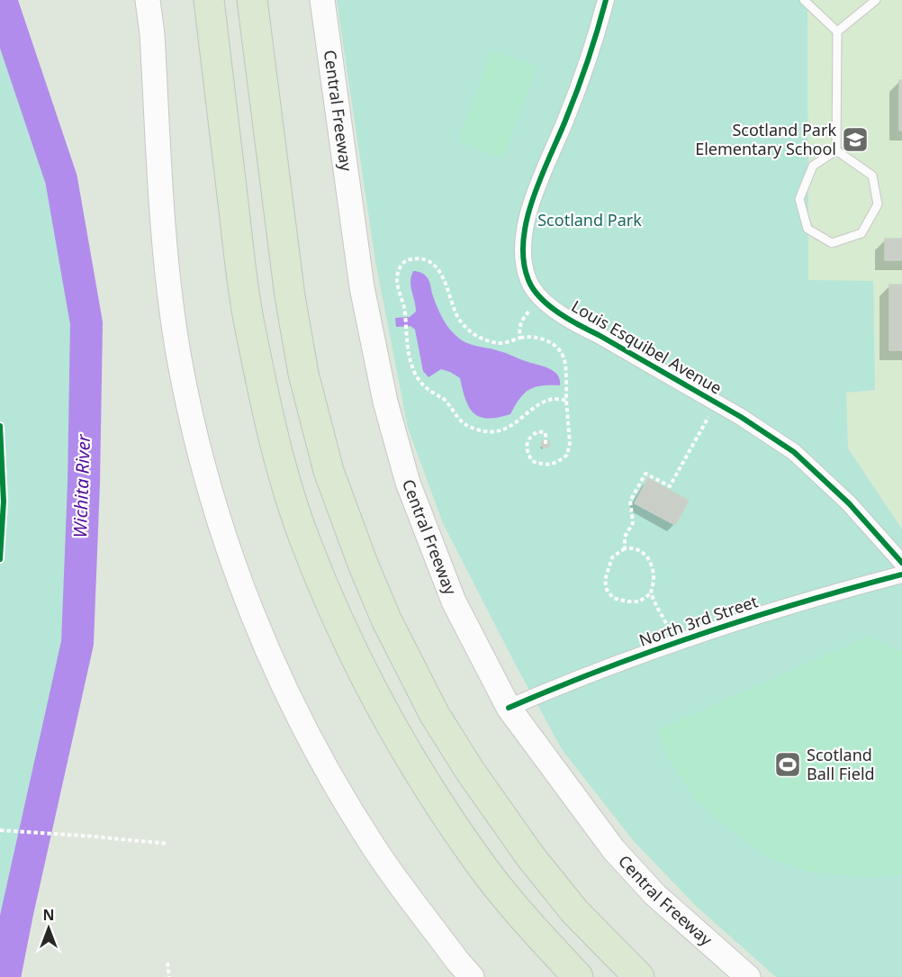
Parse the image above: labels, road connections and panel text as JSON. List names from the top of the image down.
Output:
{
  "streets": {
    "main road": ["Central Freeway"],
    "street": ["Louis Esquibel Avenue", "North 3rd Street"]
  },
  "crossings": [
    ["Central Freeway", "North 3rd Street"]
  ],
  "water": ["Wichita River"],
  "parks": ["Scotland Park"],
  "places": {
    "school or university": ["Scotland Park Elementary School"],
    "sports": ["Scotland Ball Field"]
  },
  "north": "top"
}
